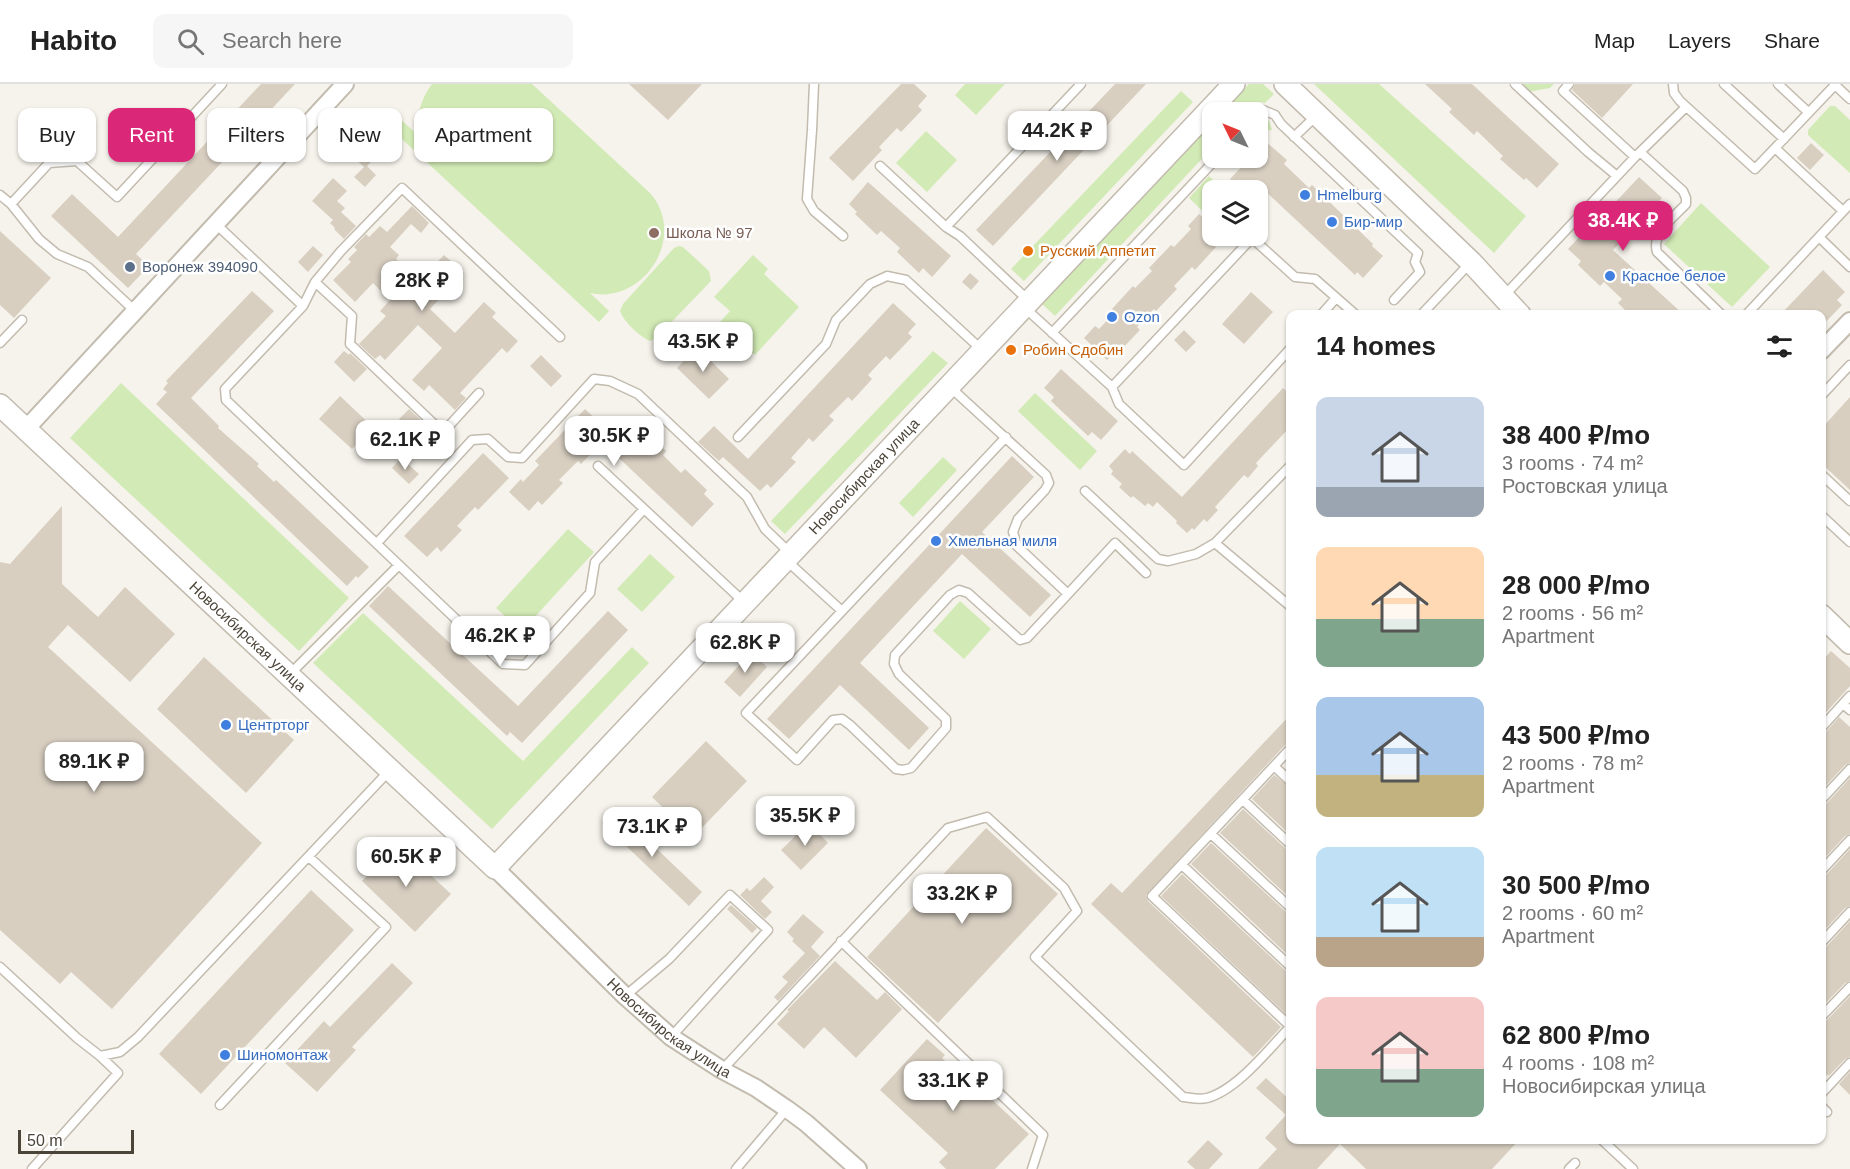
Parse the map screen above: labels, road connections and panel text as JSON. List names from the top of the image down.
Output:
{
  "streets": {
    "street": ["Новосибирская улица"]
  },
  "places": [
    "Hmelburg",
    "Бир-мир",
    "Школа № 97",
    "Русский Аппетит",
    "Воронеж 394090",
    "Красное белое",
    "Ozon",
    "Робин Сдобин",
    "Хмельная миля",
    "Центрторг",
    "Шиномонтаж"
  ],
  "scale_bar": "50 m",
  "north": "top left",
  "page": {
    "header": "Habito",
    "search": "Search here",
    "nav": ["Map", "Layers", "Share"],
    "chip": [
      "Buy",
      "Rent",
      "Filters",
      "New",
      "Apartment"
    ],
    "price": [
      "44.2K ₽",
      "38.4K ₽",
      "28K ₽",
      "43.5K ₽",
      "30.5K ₽",
      "62.1K ₽",
      "46.2K ₽",
      "62.8K ₽",
      "89.1K ₽",
      "35.5K ₽",
      "73.1K ₽",
      "60.5K ₽",
      "33.2K ₽",
      "33.1K ₽"
    ],
    "heading": "14 homes",
    "list": [
      {
        "name": "38 400 ₽/mo",
        "note": "3 rooms · 74 m² · Ростовская улица"
      },
      {
        "name": "28 000 ₽/mo",
        "note": "2 rooms · 56 m² · Apartment"
      },
      {
        "name": "43 500 ₽/mo",
        "note": "2 rooms · 78 m² · Apartment"
      },
      {
        "name": "30 500 ₽/mo",
        "note": "2 rooms · 60 m² · Apartment"
      },
      {
        "name": "62 800 ₽/mo",
        "note": "4 rooms · 108 m² · Новосибирская улица"
      }
    ],
    "scale": "50 m"
  }
}
